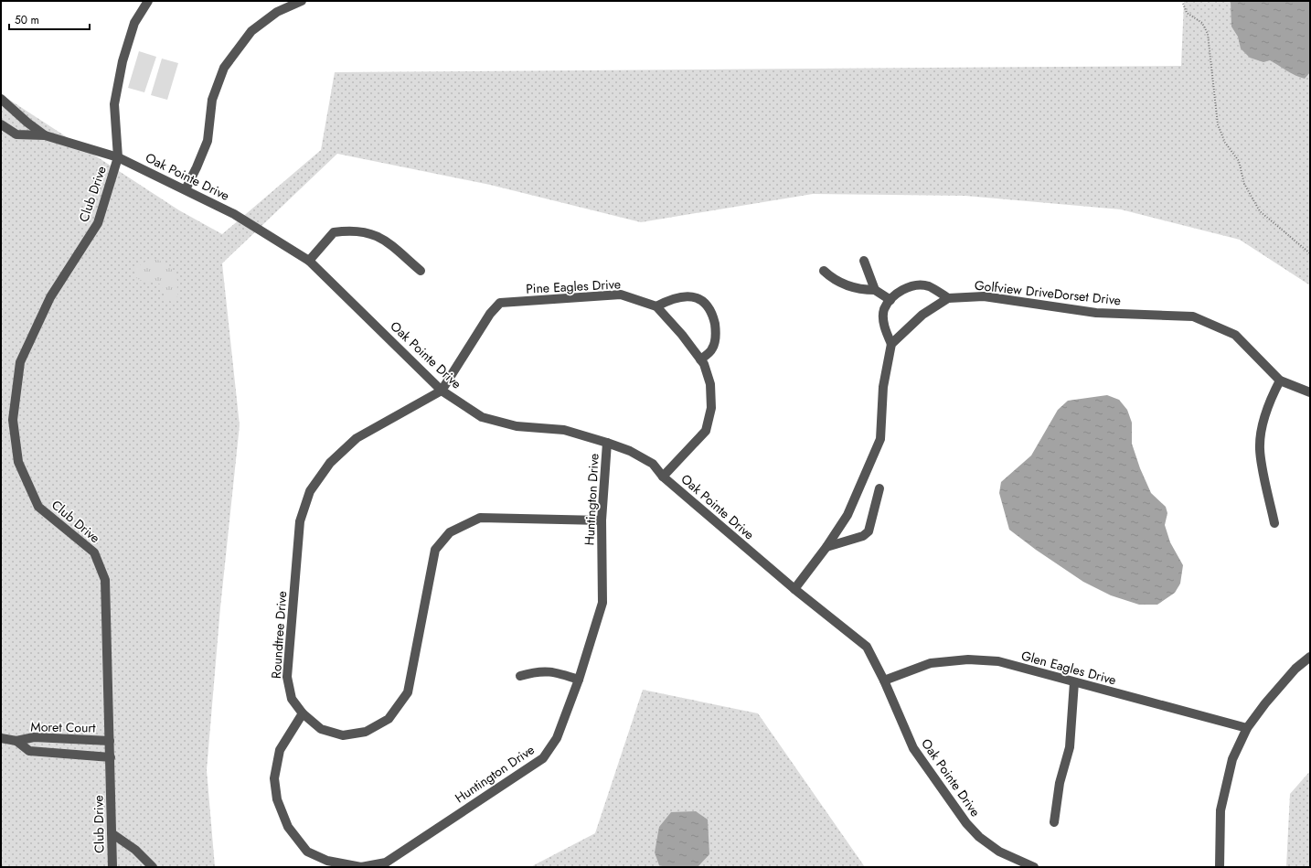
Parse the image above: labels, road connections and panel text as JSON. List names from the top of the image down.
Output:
{
  "streets": {
    "street": [
      "Oak Pointe Drive",
      "Club Drive",
      "Pine Eagles Drive",
      "Golfview DriveDorset Drive",
      "Huntington Drive",
      "Roundtree Drive",
      "Glen Eagles Drive",
      "Moret Court"
    ]
  },
  "crossings": [
    ["Oak Pointe Drive", "Club Drive"],
    ["Oak Pointe Drive", "Pine Eagles Drive"],
    ["Oak Pointe Drive", "Huntington Drive"],
    ["Oak Pointe Drive", "Roundtree Drive"],
    ["Oak Pointe Drive", "Glen Eagles Drive"],
    ["Club Drive", "Moret Court"],
    ["Pine Eagles Drive", "Roundtree Drive"],
    ["Huntington Drive", "Roundtree Drive"]
  ],
  "scale_bar": "50 m"
}
